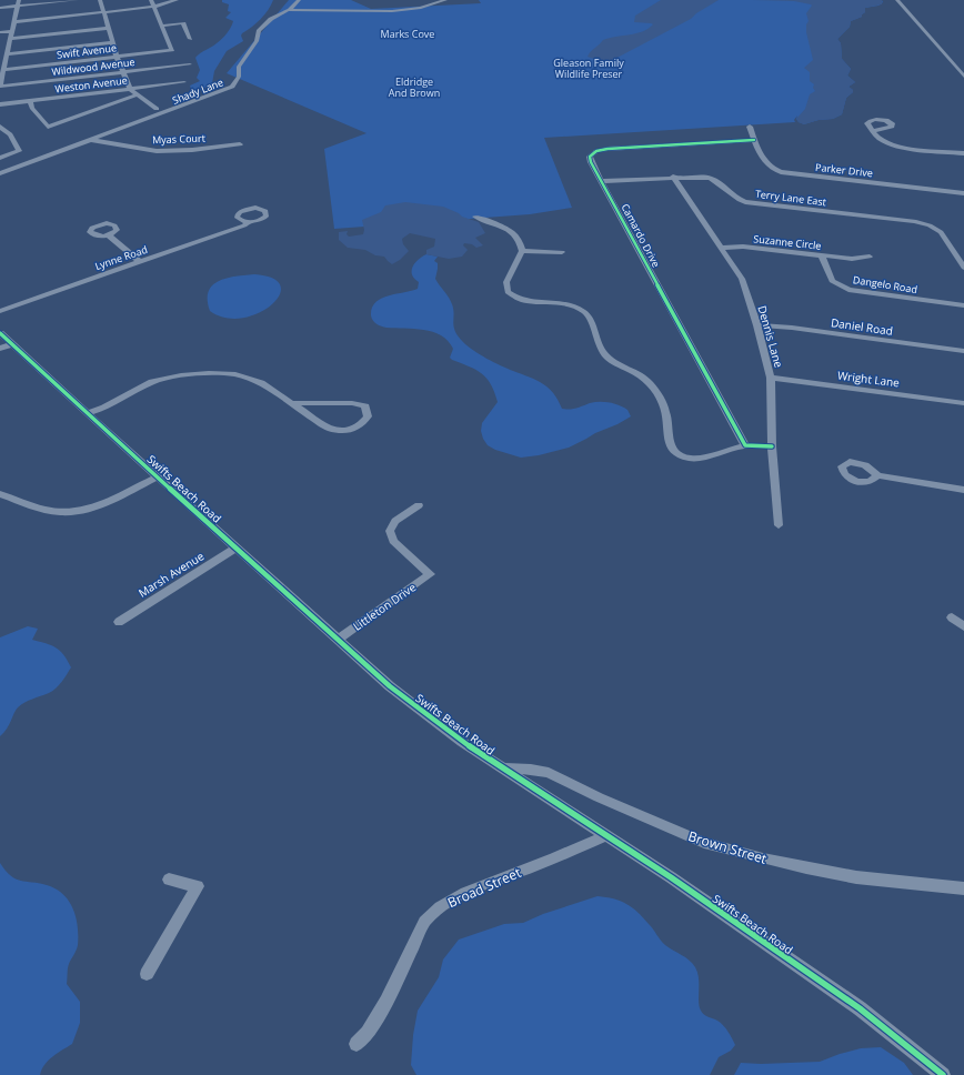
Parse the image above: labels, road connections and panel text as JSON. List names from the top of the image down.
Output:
{
  "streets": {
    "street": [
      "Swift Avenue",
      "Wildwood Avenue",
      "Weston Avenue",
      "Shady Lane",
      "Myas Court",
      "Parker Drive",
      "Terry Lane East",
      "Camardo Drive",
      "Suzanne Circle",
      "Lynne Road",
      "Dangelo Road",
      "Daniel Road",
      "Dennis Lane",
      "Wright Lane",
      "Swifts Beach Road",
      "Marsh Avenue",
      "Littleton Drive",
      "Brown Street",
      "Broad Street"
    ]
  },
  "crossings": [
    ["Shady Lane", "Myas Court"],
    ["Parker Drive", "Camardo Drive"],
    ["Terry Lane East", "Camardo Drive"],
    ["Terry Lane East", "Dennis Lane"],
    ["Suzanne Circle", "Dangelo Road"],
    ["Suzanne Circle", "Dennis Lane"],
    ["Daniel Road", "Dennis Lane"],
    ["Dennis Lane", "Wright Lane"],
    ["Swifts Beach Road", "Marsh Avenue"],
    ["Swifts Beach Road", "Littleton Drive"],
    ["Swifts Beach Road", "Brown Street"],
    ["Swifts Beach Road", "Broad Street"]
  ],
  "parks": ["Marks Cove", "Gleason Family Wildlife Preser", "Eldridge And Brown"]
}
